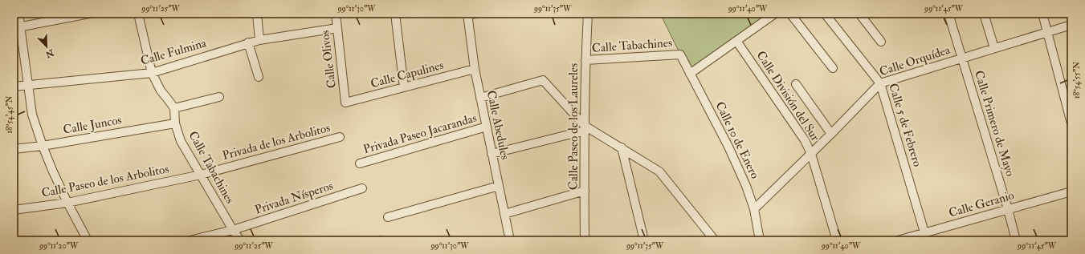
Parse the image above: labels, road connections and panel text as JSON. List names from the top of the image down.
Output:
{
  "streets": {
    "street": [
      "Calle Tabachines",
      "Calle Fulmina",
      "Calle Olivos",
      "Calle Orquídea",
      "Calle Capulines",
      "Calle División del Sur",
      "Calle Primero de Mayo",
      "Calle Juncos",
      "Calle Abedules",
      "Calle 5 de Febrero",
      "Calle Paseo de los Laureles",
      "Privada Paseo Jacarandas",
      "Calle 10 de Enero",
      "Privada de los Arbolitos",
      "Calle Paseo de los Arbolitos",
      "Privada Nísperos",
      "Calle Geranio"
    ]
  },
  "crossings": [
    ["Calle Tabachines", "Calle Juncos"],
    ["Calle Tabachines", "Calle Paseo de los Laureles"],
    ["Calle Tabachines", "Calle 10 de Enero"],
    ["Calle Tabachines", "Privada de los Arbolitos"],
    ["Calle Tabachines", "Calle Paseo de los Arbolitos"],
    ["Calle Tabachines", "Privada Nísperos"],
    ["Calle Fulmina", "Calle Olivos"],
    ["Calle Olivos", "Calle Capulines"],
    ["Calle Orquídea", "Calle División del Sur"],
    ["Calle Orquídea", "Calle Primero de Mayo"],
    ["Calle Orquídea", "Calle 5 de Febrero"],
    ["Calle Orquídea", "Calle 10 de Enero"],
    ["Calle Capulines", "Calle Abedules"],
    ["Calle Primero de Mayo", "Calle Geranio"],
    ["Calle Abedules", "Privada Paseo Jacarandas"],
    ["Calle 5 de Febrero", "Calle Geranio"],
    ["Privada de los Arbolitos", "Calle Paseo de los Arbolitos"]
  ],
  "north": "bottom right",
  "coordinates": [
    "99°11'25\"W",
    "99°11'30\"W",
    "99°11'35\"W",
    "99°11'40\"W",
    "99°11'45\"W",
    "18°54'55\"N",
    "18°54'45\"N",
    "99°11'20\"W"
  ]
}
